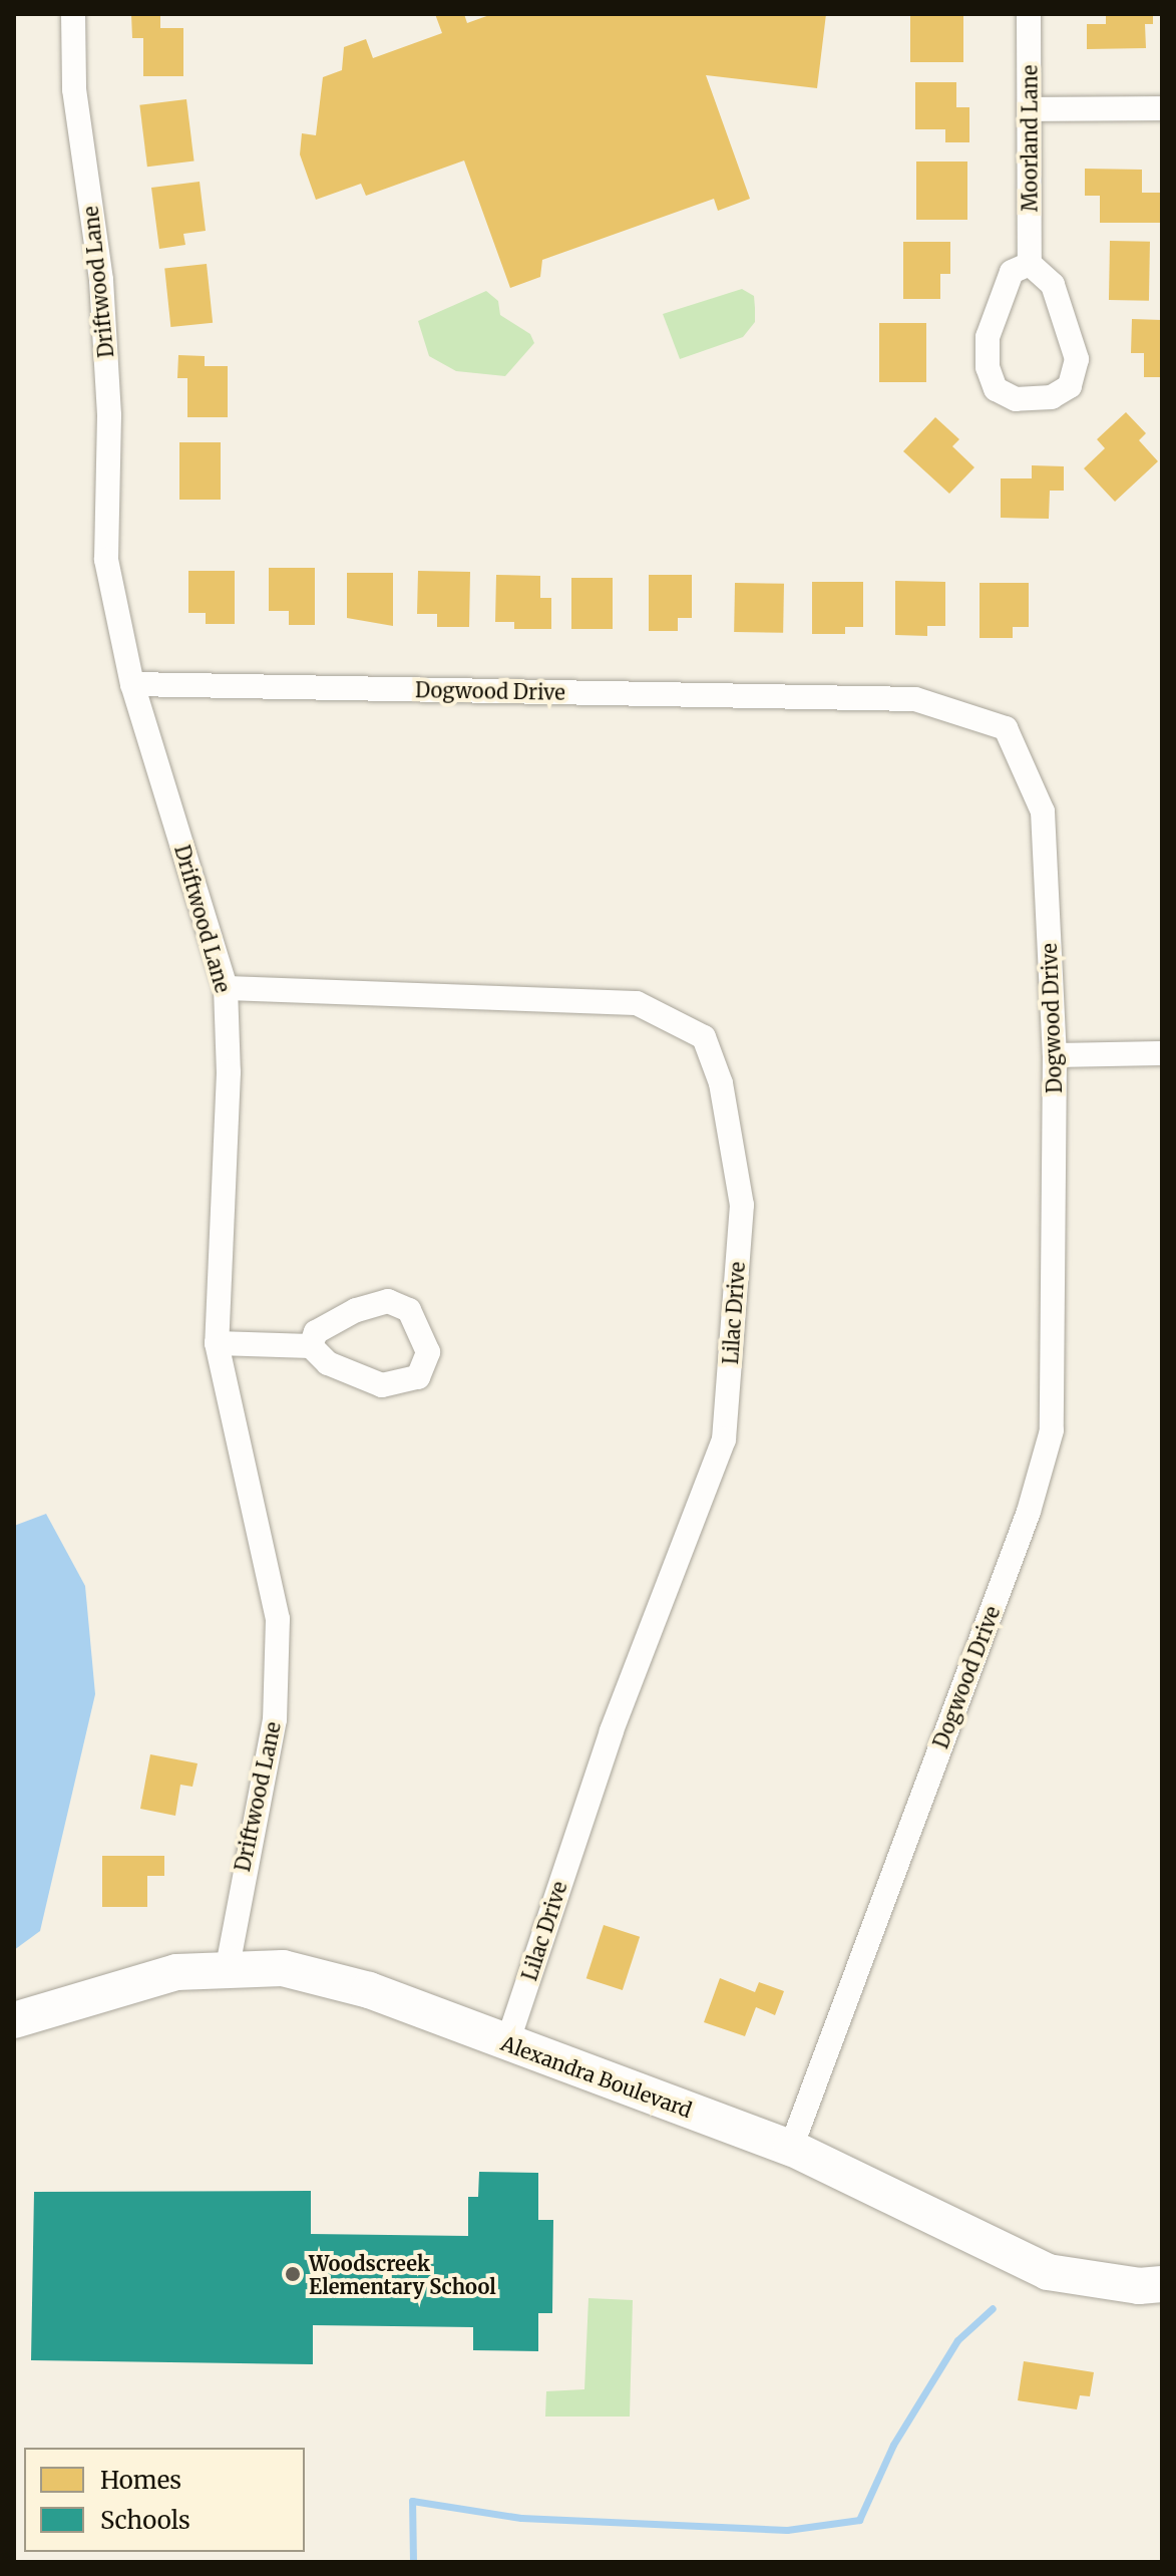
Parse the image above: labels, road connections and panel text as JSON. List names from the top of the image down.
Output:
{
  "streets": {
    "street": [
      "Moorland Lane",
      "Driftwood Lane",
      "Dogwood Drive",
      "Lilac Drive",
      "Alexandra Boulevard"
    ]
  },
  "crossings": [
    ["Driftwood Lane", "Dogwood Drive"],
    ["Driftwood Lane", "Lilac Drive"],
    ["Driftwood Lane", "Alexandra Boulevard"],
    ["Dogwood Drive", "Alexandra Boulevard"],
    ["Lilac Drive", "Alexandra Boulevard"]
  ],
  "places": ["Woodscreek Elementary School"],
  "legend": ["Homes", "Schools"]
}
